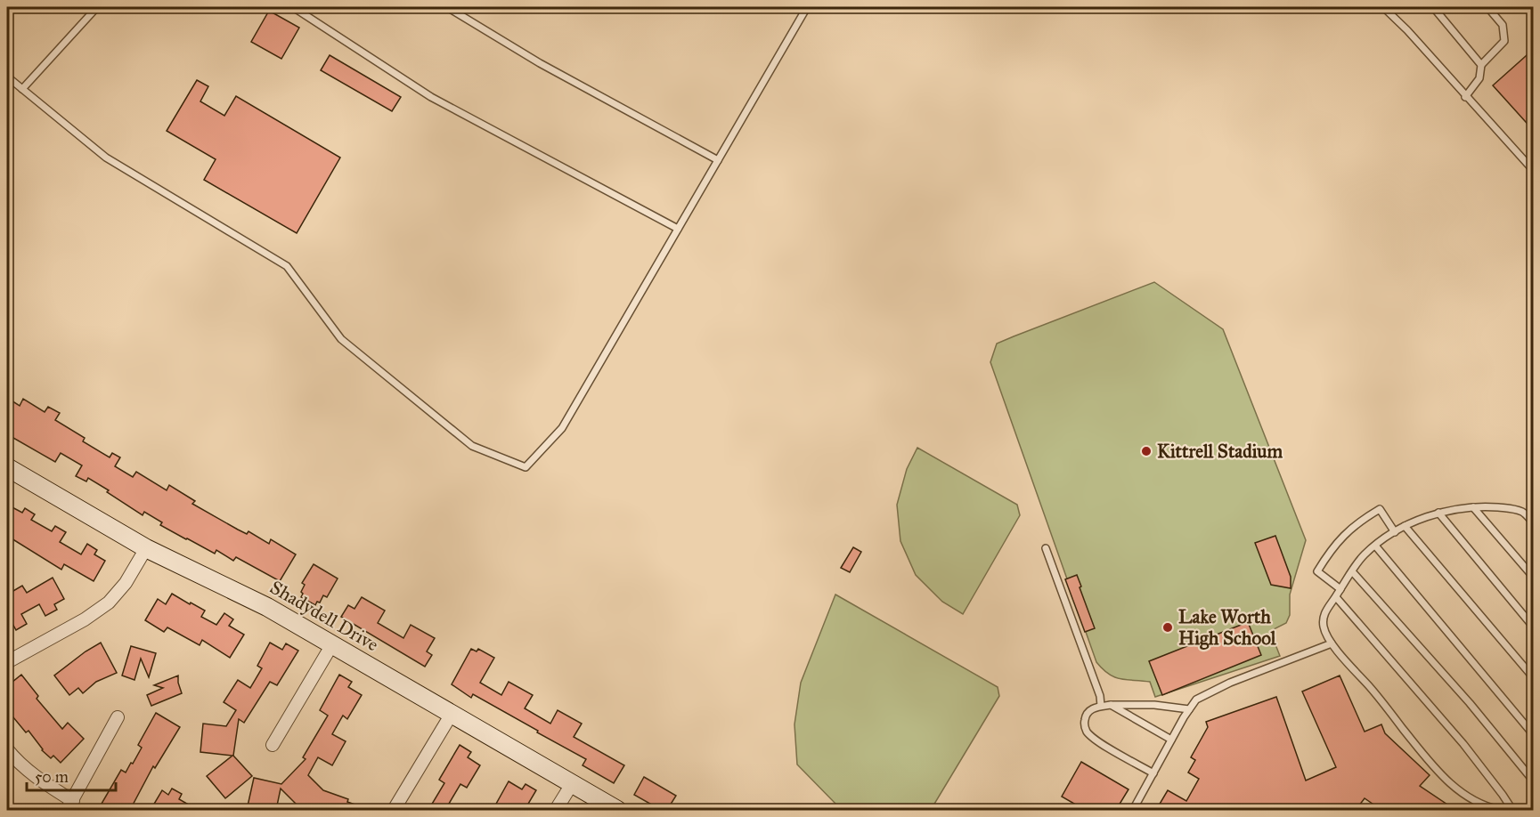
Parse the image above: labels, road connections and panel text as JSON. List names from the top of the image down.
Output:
{
  "streets": {
    "street": ["Shadydell Drive"]
  },
  "places": ["Kittrell Stadium", "Lake Worth High School"],
  "scale_bar": "50 m"
}
